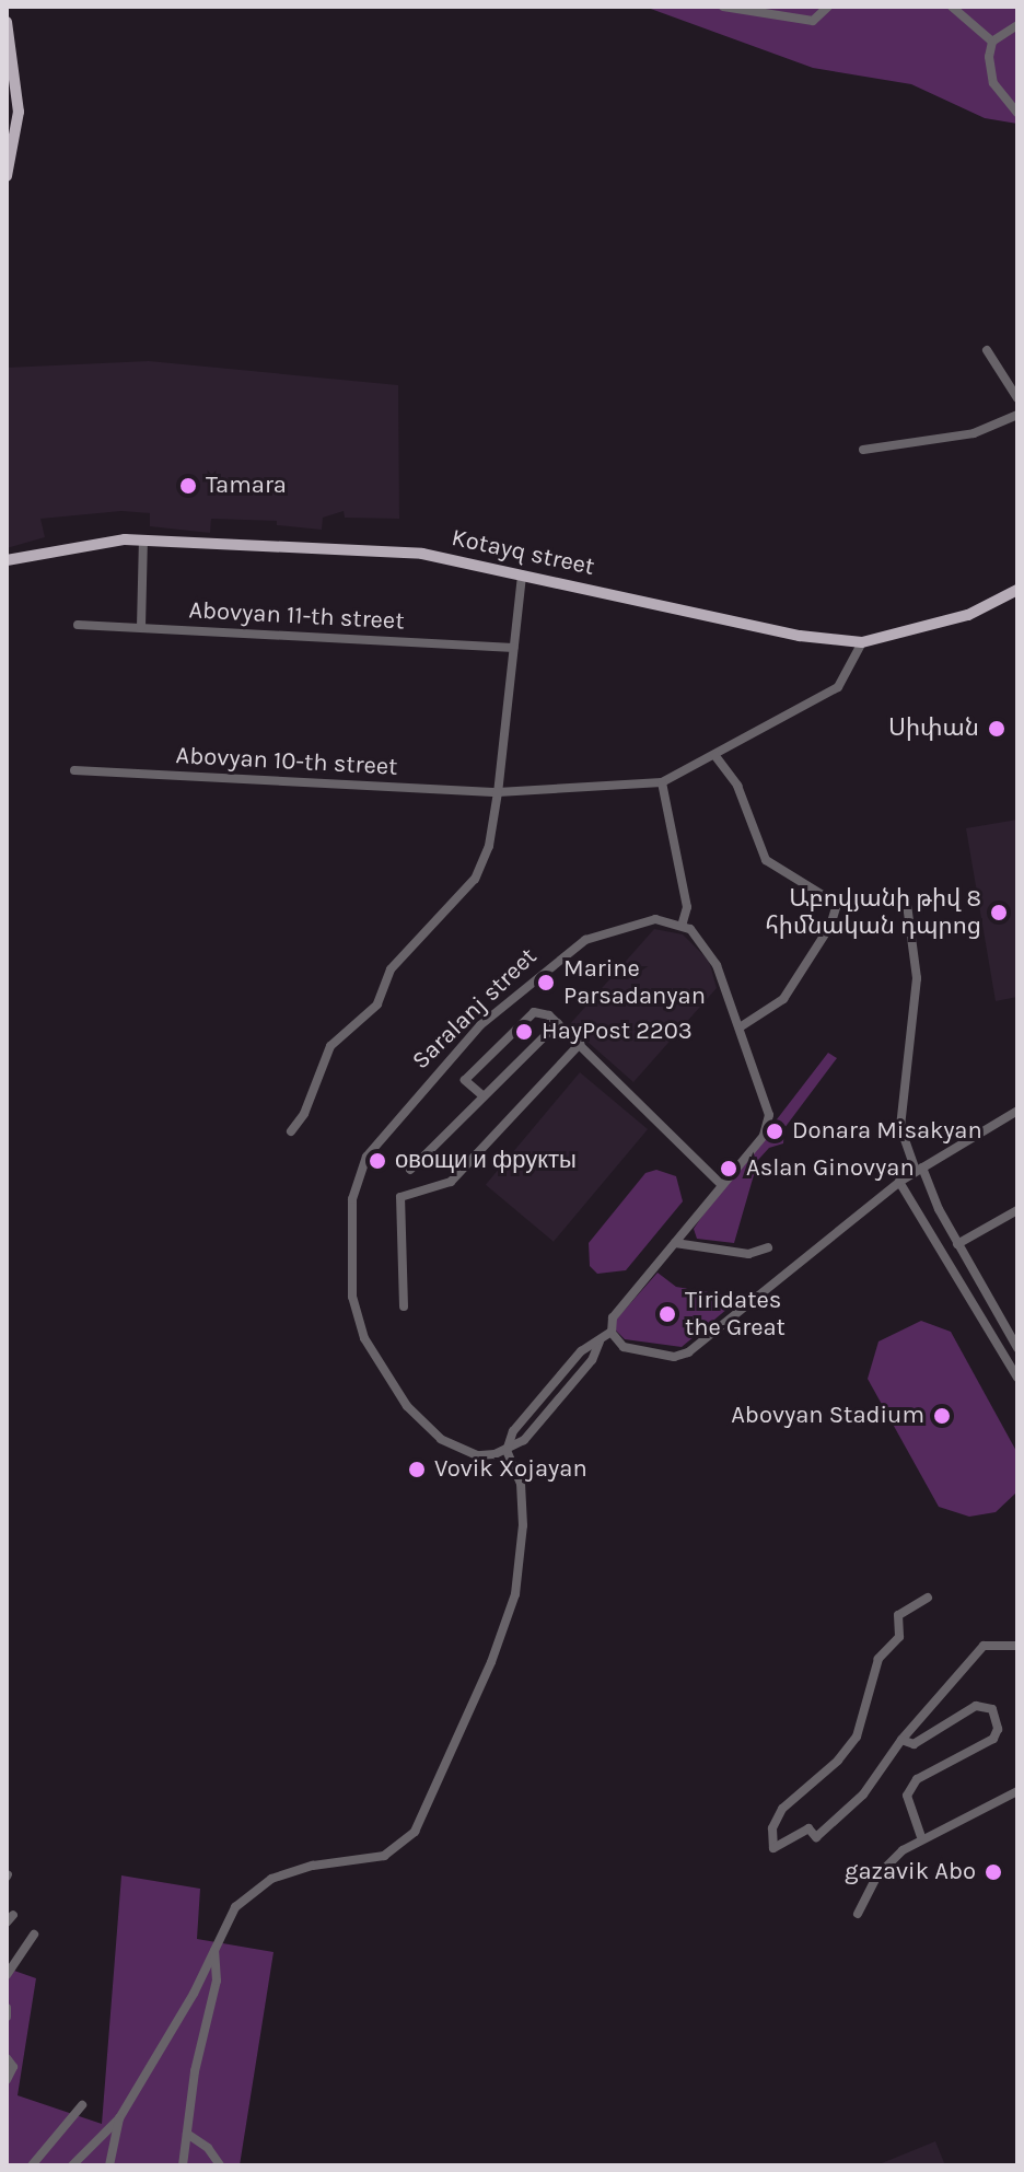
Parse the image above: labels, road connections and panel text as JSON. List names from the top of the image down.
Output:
{
  "streets": {
    "main road": ["Kotayq street"],
    "street": ["Abovyan 11-th street", "Abovyan 10-th street", "Saralanj street"]
  },
  "places": [
    "Tamara",
    "Սիփան",
    "Աբովյանի թիվ 8 հիմնական դպրոց",
    "Marine Parsadanyan",
    "HayPost 2203",
    "Donara Misakyan",
    "овощи и фрукты",
    "Aslan Ginovyan",
    "Tiridates the Great",
    "Abovyan Stadium",
    "Vovik Xojayan",
    "gazavik Abo"
  ]
}
